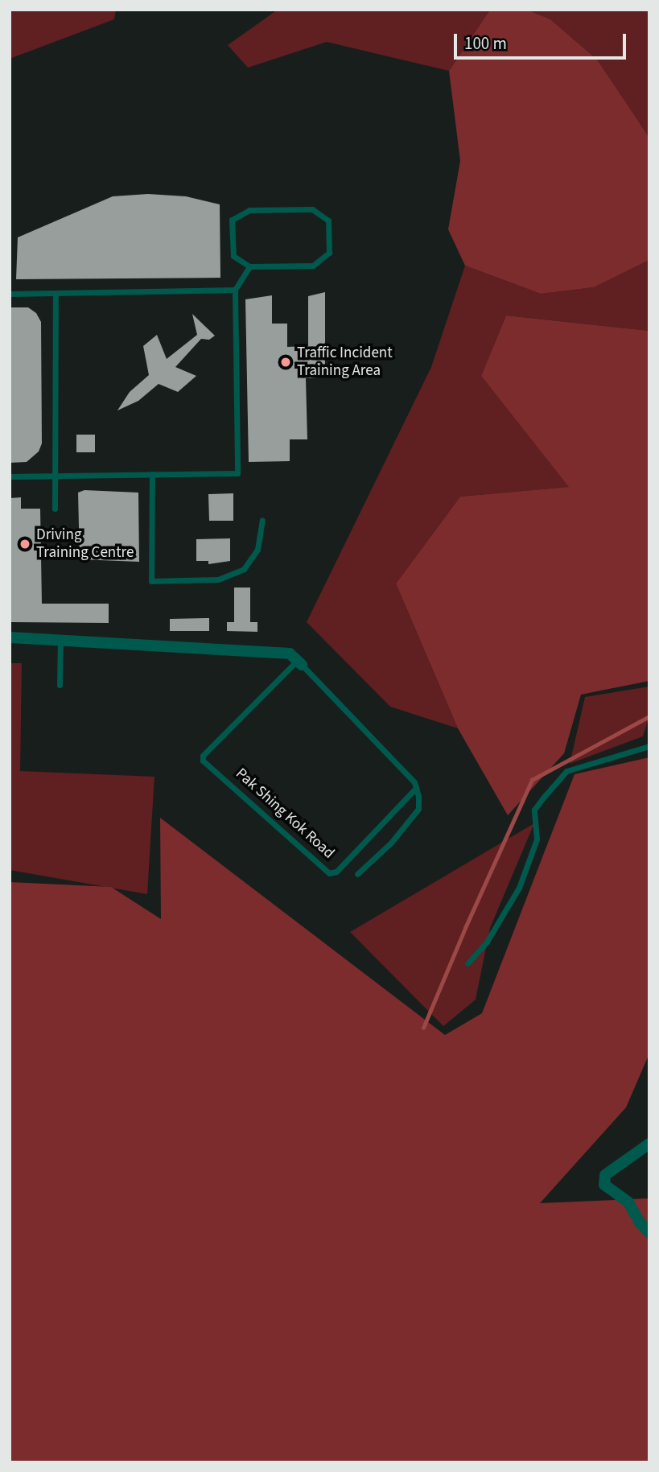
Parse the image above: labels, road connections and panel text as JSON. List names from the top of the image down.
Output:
{
  "streets": {
    "lane": ["Pak Shing Kok Road"]
  },
  "places": ["Traffic Incident Training Area", "Driving Training Centre"],
  "scale_bar": "100 m"
}
